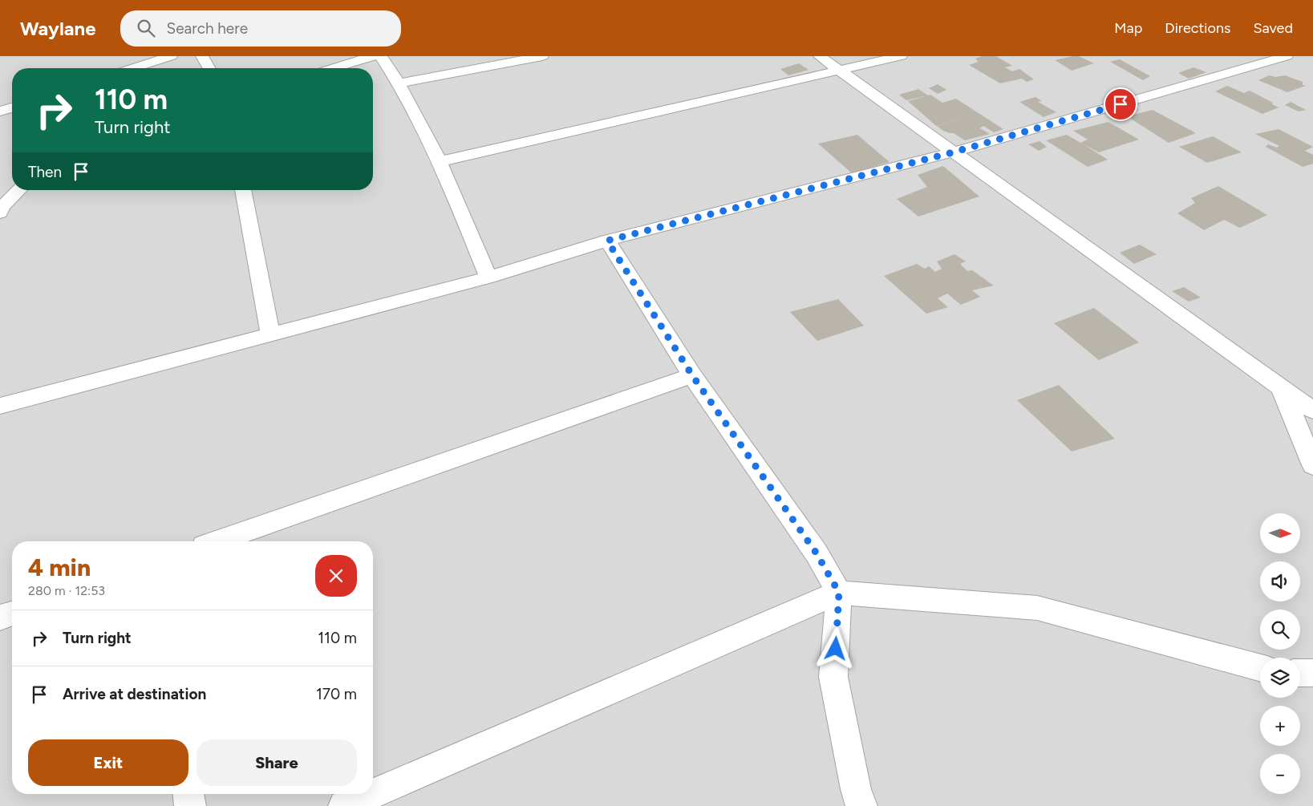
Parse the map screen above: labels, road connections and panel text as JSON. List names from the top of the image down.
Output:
{
  "north": "right",
  "page": {
    "header": "Waylane",
    "search": "Search here",
    "nav": ["Map", "Directions", "Saved"],
    "turn": ["110 m", "Turn right"],
    "then": "Then",
    "map_buttons": ["+", "−"],
    "heading": ["4 min", "280 m · 12:53"],
    "list": [
      {
        "name": "Turn right",
        "value": "110 m"
      },
      {
        "name": "Arrive at destination",
        "value": "170 m"
      }
    ],
    "buttons": ["Exit", "Share"]
  }
}
